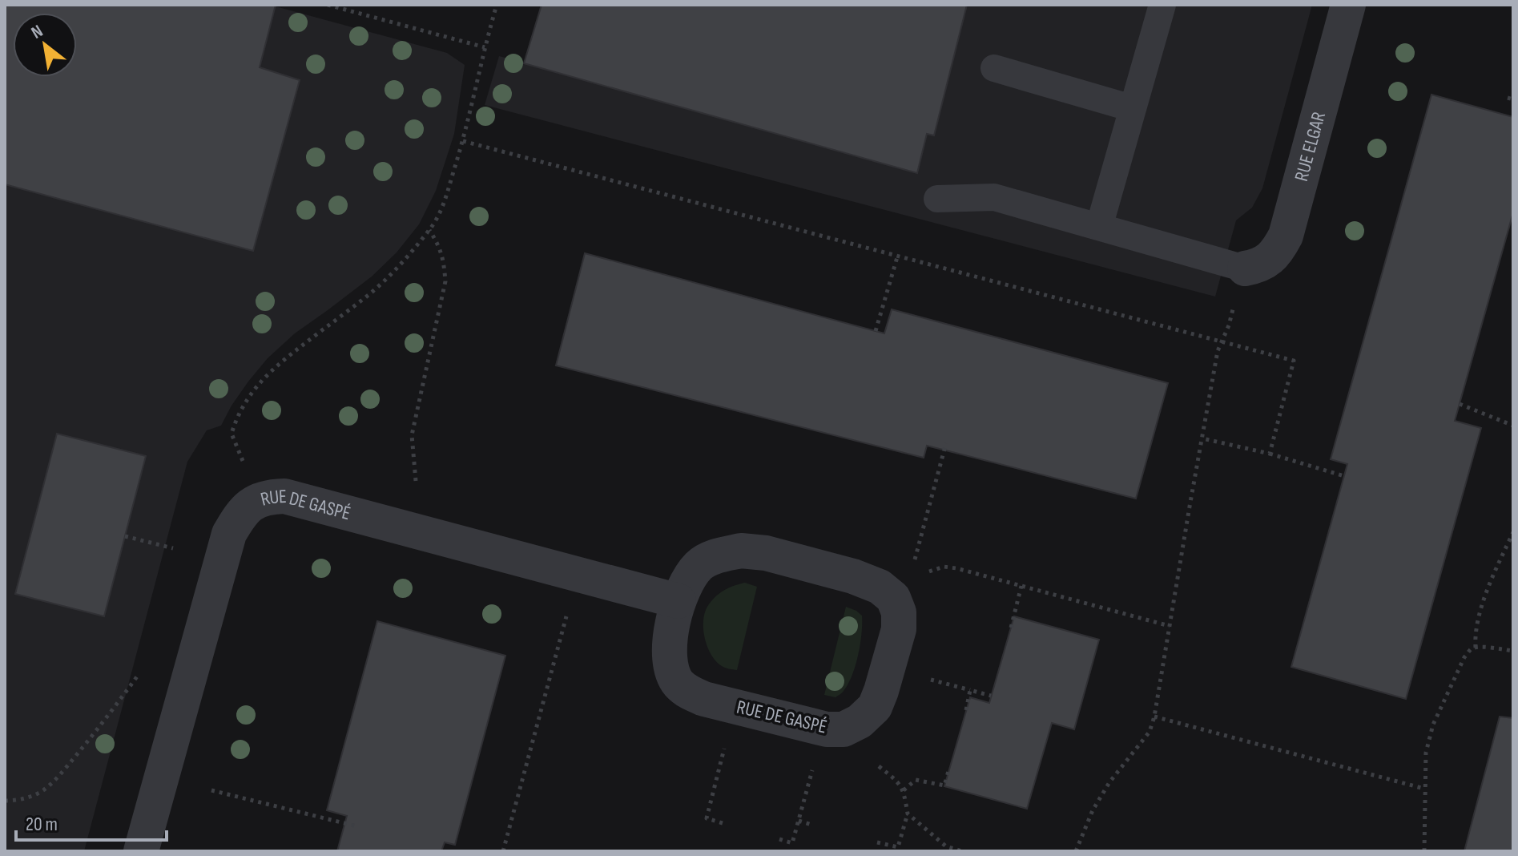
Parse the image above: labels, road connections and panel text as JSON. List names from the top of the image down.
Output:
{
  "streets": {
    "street": ["RUE ELGAR", "RUE DE GASPÉ"]
  },
  "scale_bar": "20 m",
  "north": "top left"
}
